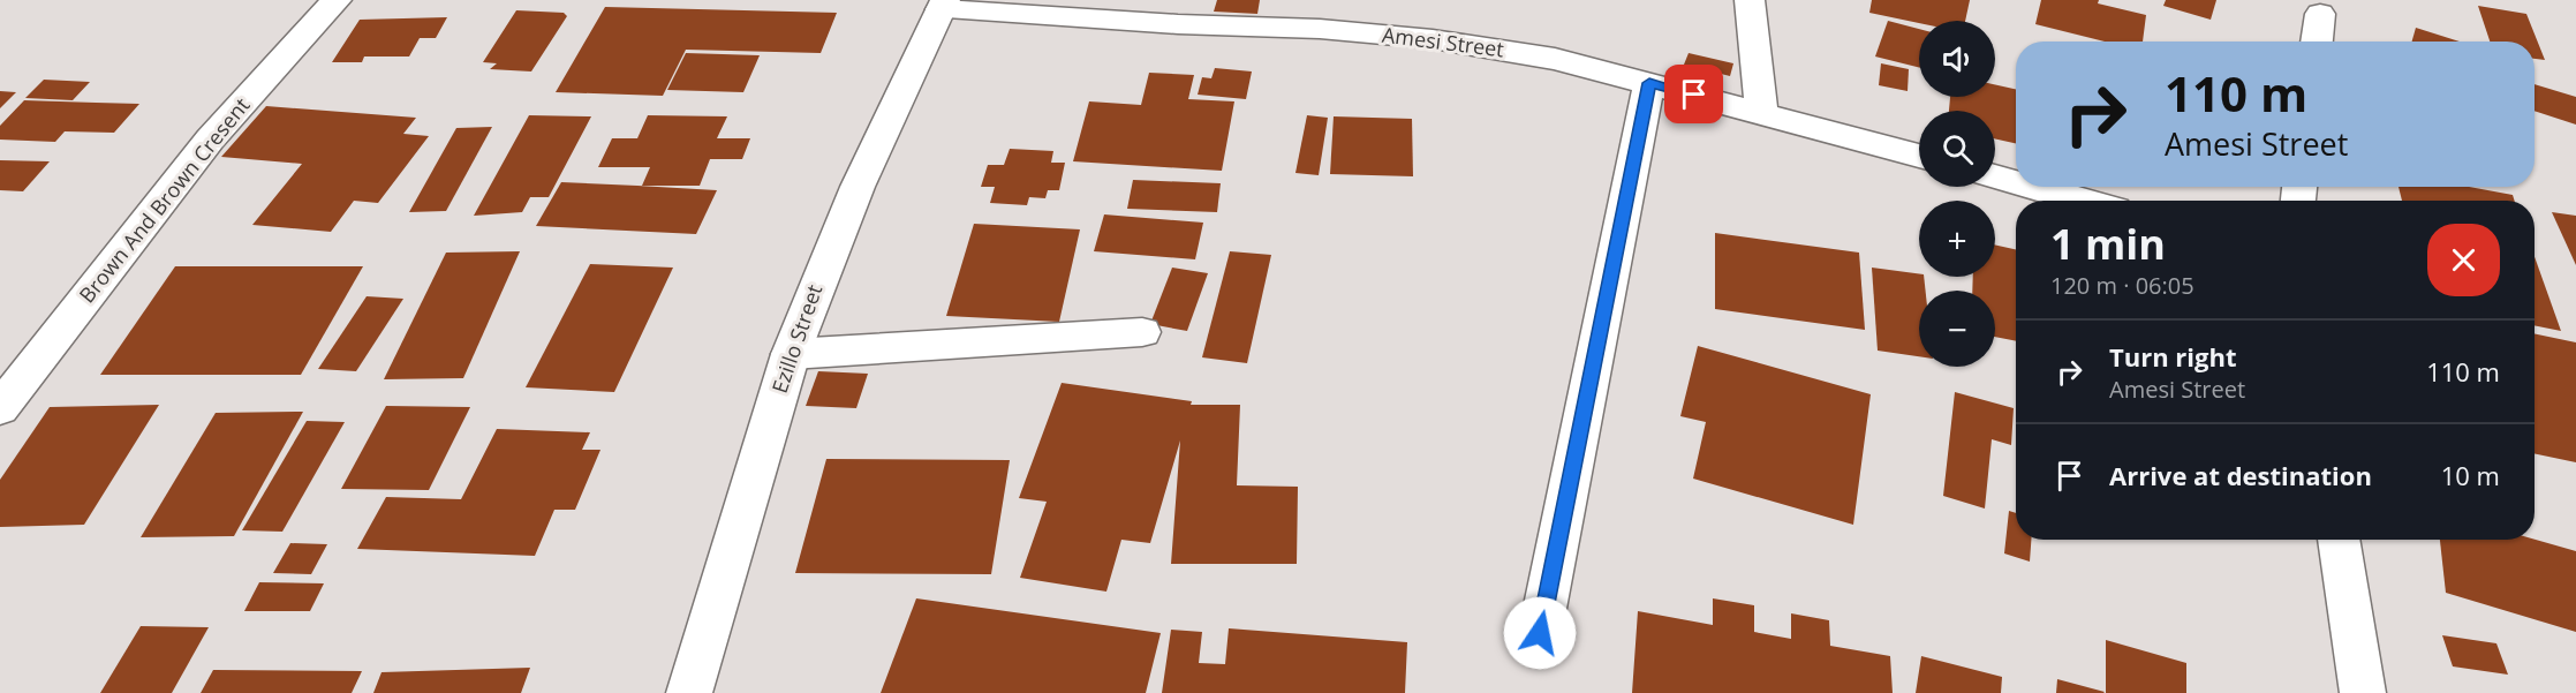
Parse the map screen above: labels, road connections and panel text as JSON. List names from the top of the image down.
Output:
{
  "streets": {
    "street": ["Amesi Street", "Brown And Brown Cresent", "Ezillo Street"]
  },
  "crossings": [
    ["Amesi Street", "Ezillo Street"]
  ],
  "page": {
    "map_buttons": ["+", "−"],
    "turn": ["110 m", "Amesi Street"],
    "heading": ["1 min", "120 m · 06:05"],
    "list": [
      {
        "name": "Turn right",
        "note": "Amesi Street",
        "value": "110 m"
      },
      {
        "name": "Arrive at destination",
        "value": "10 m"
      }
    ]
  }
}
